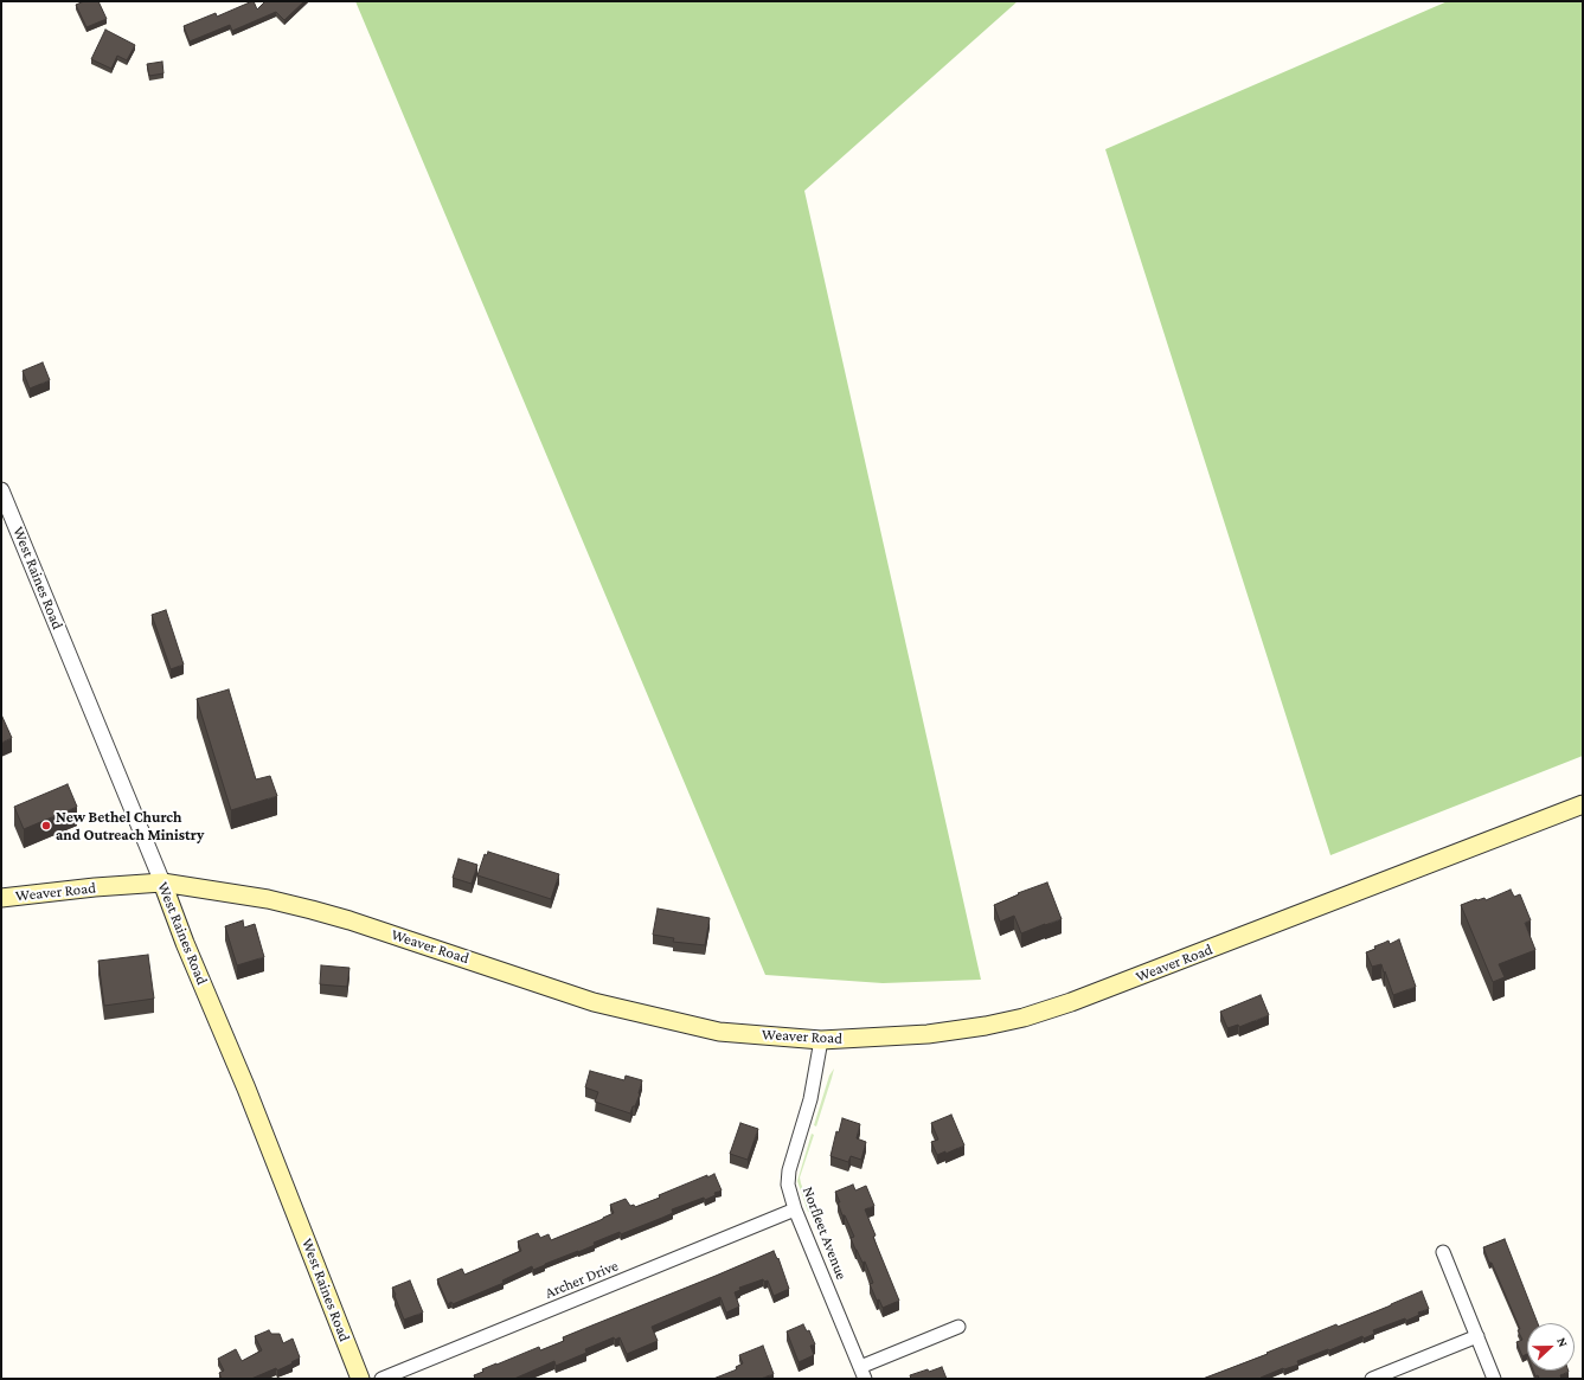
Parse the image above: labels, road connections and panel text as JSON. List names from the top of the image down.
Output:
{
  "streets": {
    "main road": ["West Raines Road", "Weaver Road"],
    "street": ["Norfleet Avenue", "Archer Drive"]
  },
  "crossings": [
    ["West Raines Road", "Weaver Road"],
    ["Weaver Road", "Norfleet Avenue"],
    ["Norfleet Avenue", "Archer Drive"]
  ],
  "places": ["New Bethel Church and Outreach Ministry"],
  "north": "right"
}
